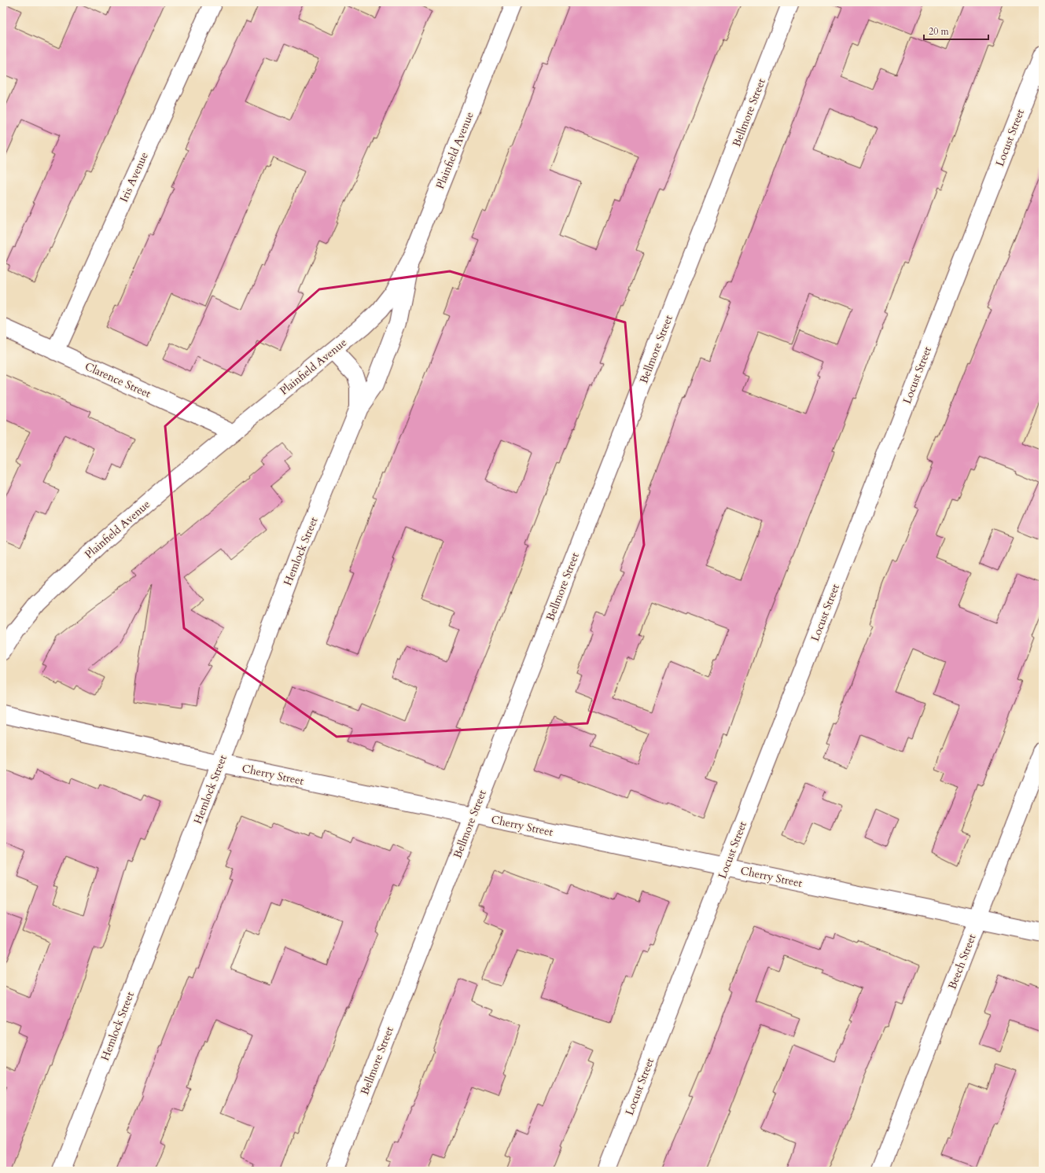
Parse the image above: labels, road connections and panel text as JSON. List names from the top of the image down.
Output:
{
  "streets": {
    "street": [
      "Bellmore Street",
      "Locust Street",
      "Plainfield Avenue",
      "Iris Avenue",
      "Clarence Street",
      "Hemlock Street",
      "Cherry Street",
      "Beech Street"
    ]
  },
  "crossings": [
    ["Bellmore Street", "Cherry Street"],
    ["Locust Street", "Cherry Street"],
    ["Plainfield Avenue", "Clarence Street"],
    ["Plainfield Avenue", "Hemlock Street"],
    ["Iris Avenue", "Clarence Street"],
    ["Hemlock Street", "Cherry Street"],
    ["Cherry Street", "Beech Street"]
  ],
  "scale_bar": "20 m"
}
